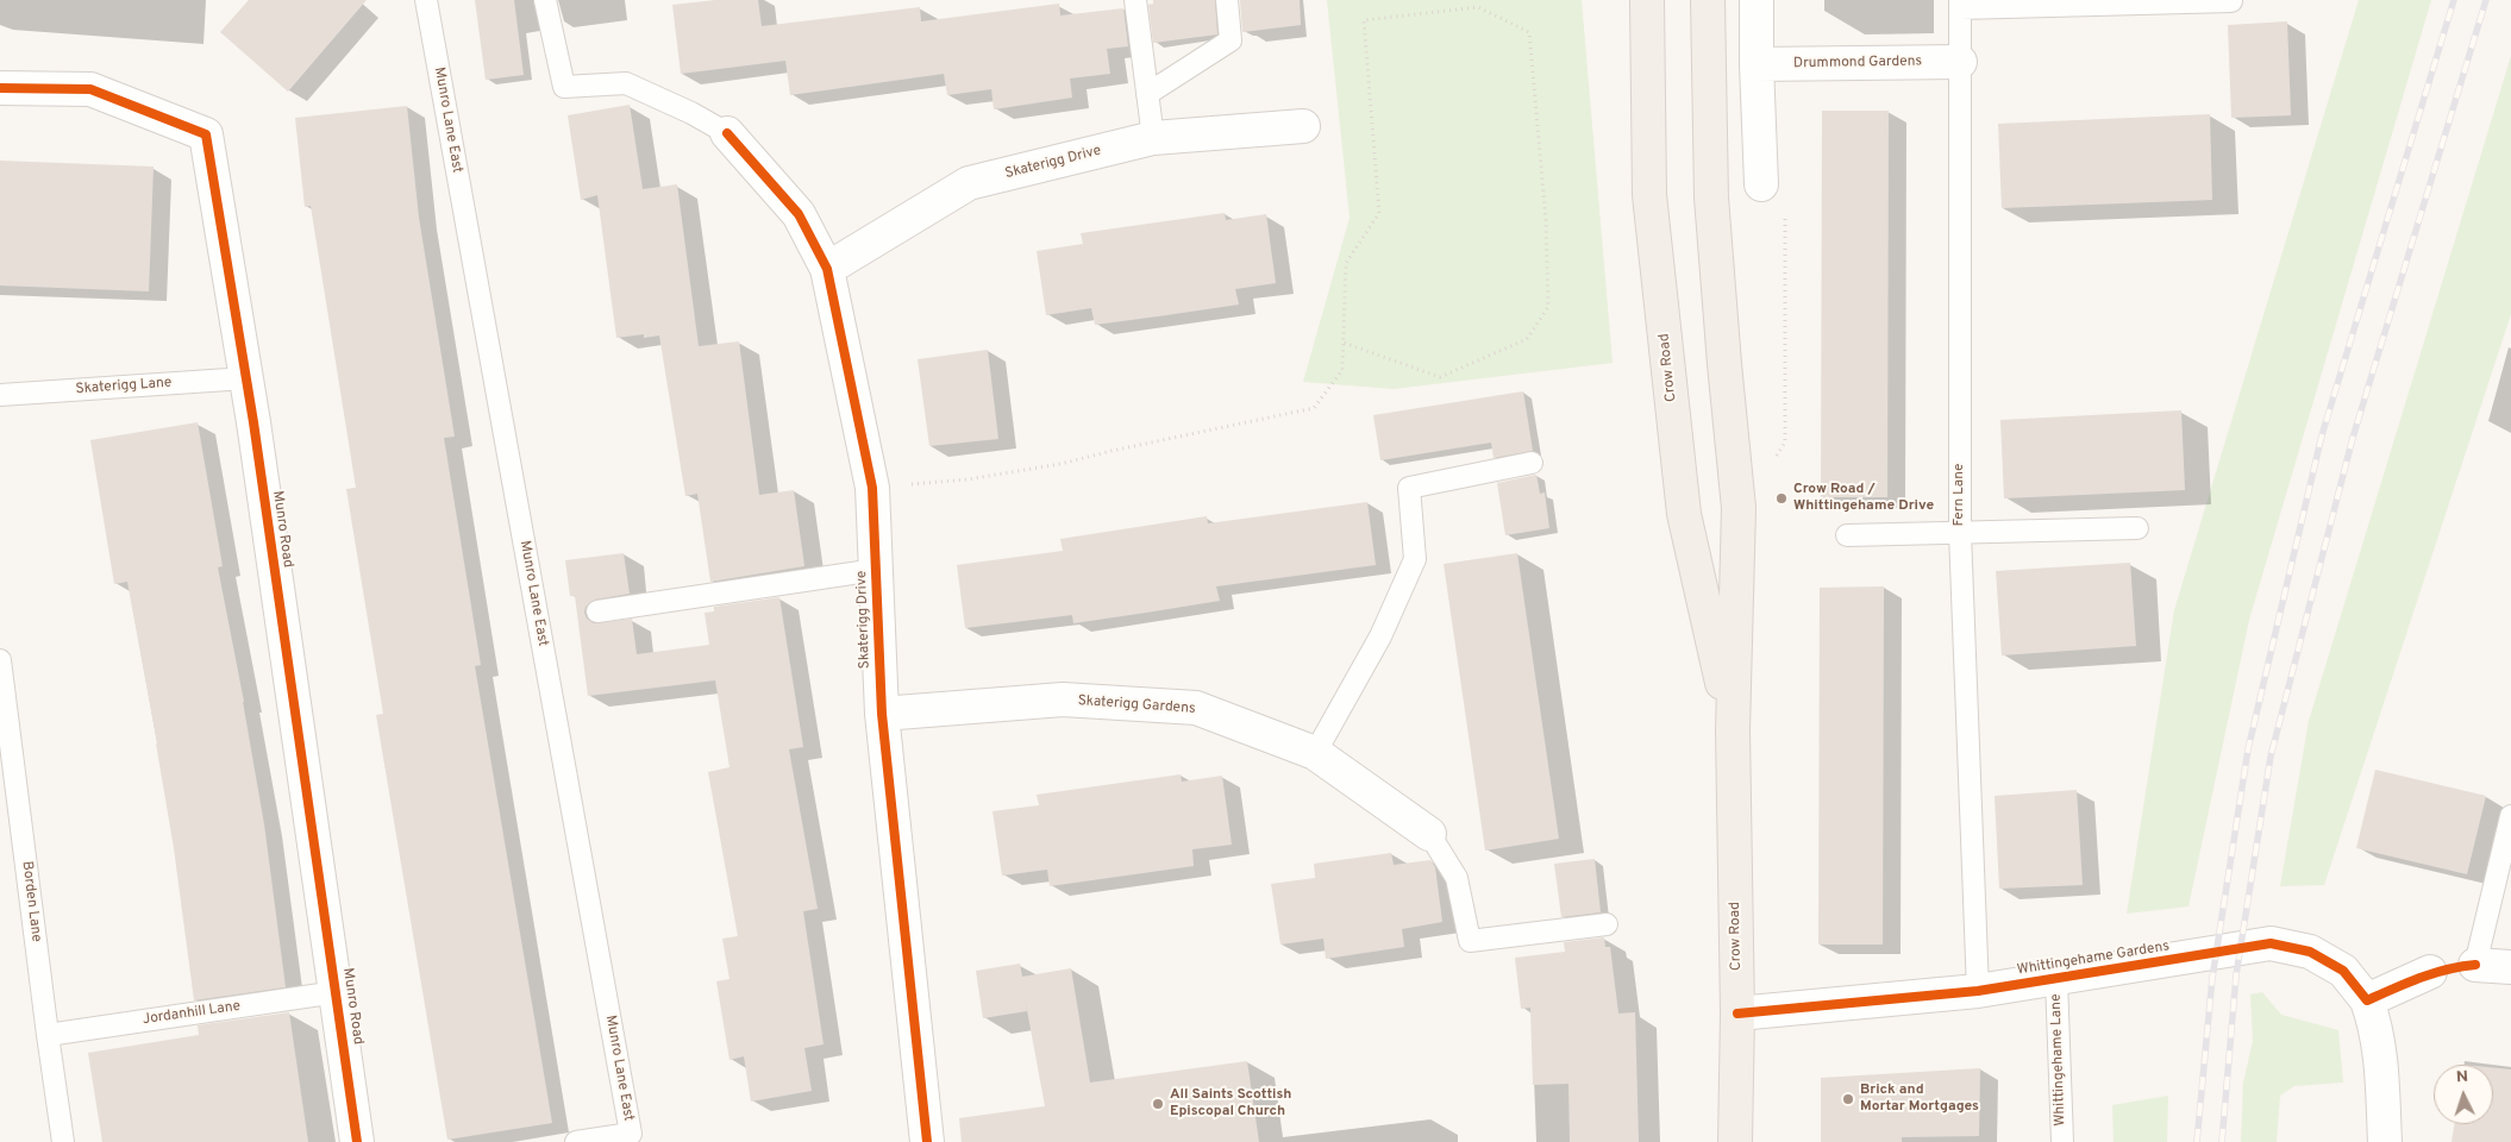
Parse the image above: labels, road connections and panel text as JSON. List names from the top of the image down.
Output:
{
  "streets": {
    "main road": ["Crow Road"],
    "street": [
      "Drummond Gardens",
      "Skaterigg Drive",
      "Munro Road",
      "Skaterigg Gardens",
      "Whittingehame Gardens"
    ],
    "lane": [
      "Munro Lane East",
      "Skaterigg Lane",
      "Fern Lane",
      "Borden Lane",
      "Jordanhill Lane",
      "Whittingehame Lane"
    ]
  },
  "crossings": [
    ["Drummond Gardens", "Fern Lane"],
    ["Skaterigg Drive", "Skaterigg Gardens"],
    ["Crow Road", "Whittingehame Gardens"],
    ["Skaterigg Lane", "Munro Road"],
    ["Fern Lane", "Whittingehame Gardens"],
    ["Munro Road", "Jordanhill Lane"],
    ["Borden Lane", "Jordanhill Lane"],
    ["Whittingehame Gardens", "Whittingehame Lane"]
  ],
  "places": ["Crow Road / Whittingehame Drive", "Brick and Mortar Mortgages", "All Saints Scottish Episcopal Church"],
  "north": "top"
}
